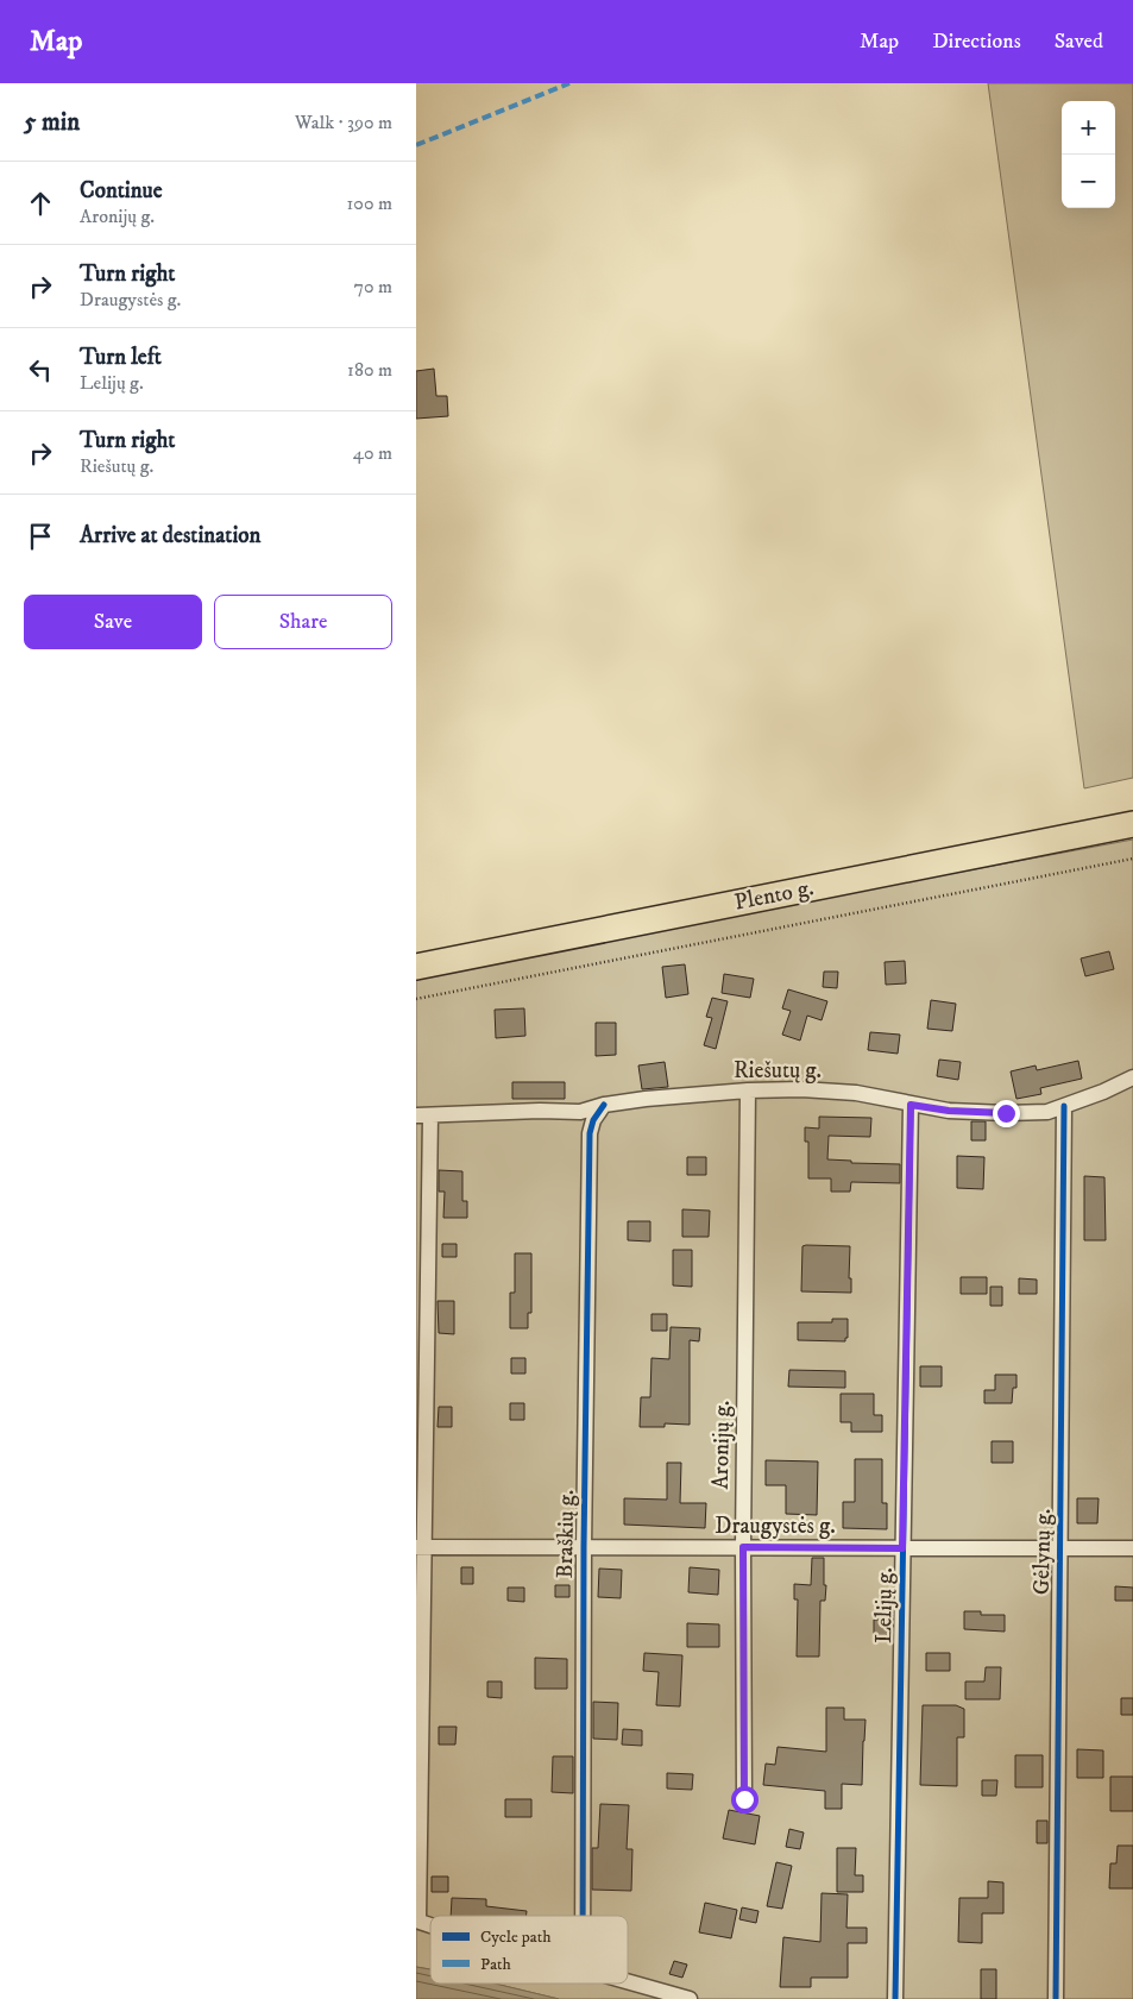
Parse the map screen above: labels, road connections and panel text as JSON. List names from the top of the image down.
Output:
{
  "streets": {
    "highway": ["Plento g."],
    "street": [
      "Riešutų g.",
      "Aronijų g.",
      "Draugystės g.",
      "Braškių g.",
      "Gėlynų g.",
      "Lelijų g."
    ]
  },
  "crossings": [
    ["Riešutų g.", "Aronijų g."],
    ["Riešutų g.", "Braškių g."],
    ["Riešutų g.", "Gėlynų g."],
    ["Riešutų g.", "Lelijų g."],
    ["Aronijų g.", "Draugystės g."],
    ["Draugystės g.", "Braškių g."],
    ["Draugystės g.", "Gėlynų g."],
    ["Draugystės g.", "Lelijų g."]
  ],
  "legend": ["Cycle path", "Path"],
  "page": {
    "header": "Map",
    "nav": ["Map", "Directions", "Saved"],
    "heading": ["5 min", "Walk · 390 m"],
    "map_buttons": ["+", "−"],
    "list": [
      ["Continue", "Aronijų g.", "100 m"],
      ["Turn right", "Draugystės g.", "70 m"],
      ["Turn left", "Lelijų g.", "180 m"],
      ["Turn right", "Riešutų g.", "40 m"],
      "Arrive at destination"
    ],
    "buttons": ["Save", "Share"]
  }
}
